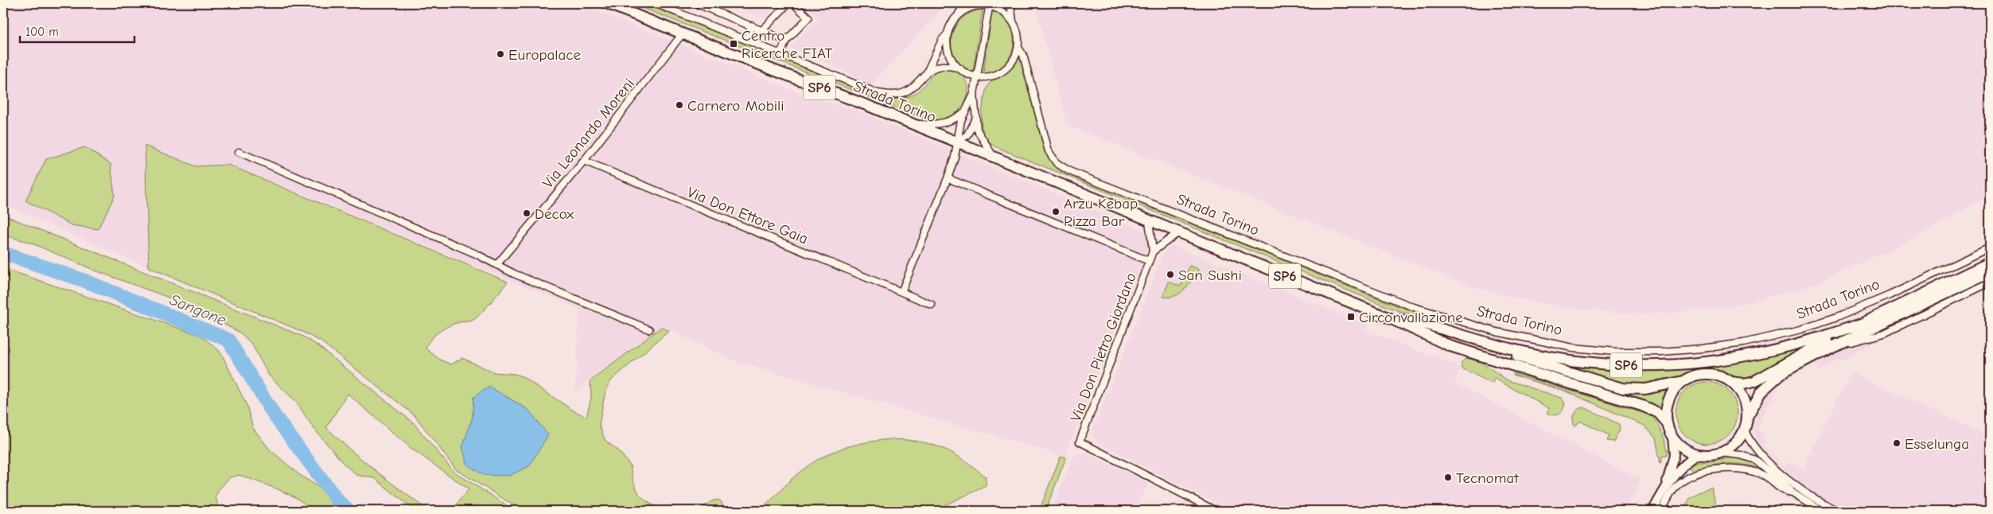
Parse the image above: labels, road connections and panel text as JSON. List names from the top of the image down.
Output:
{
  "streets": {
    "main road": ["SP6", "Strada Torino"],
    "street": ["Via Leonardo Moreni", "Via Don Ettore Gaia", "Via Don Pietro Giordano"]
  },
  "crossings": [
    ["SP6", "Strada Torino"],
    ["Strada Torino", "Via Leonardo Moreni"],
    ["Via Leonardo Moreni", "Via Don Ettore Gaia"]
  ],
  "water": ["Sangone"],
  "places": {
    "transit": ["Centro Ricerche FIAT", "Circonvallazione"],
    "other": [
      "Europalace",
      "Carnero Mobili",
      "Arzu Kebap Pizza Bar",
      "Decox",
      "San Sushi",
      "Esselunga",
      "Tecnomat"
    ]
  },
  "scale_bar": "100 m"
}
